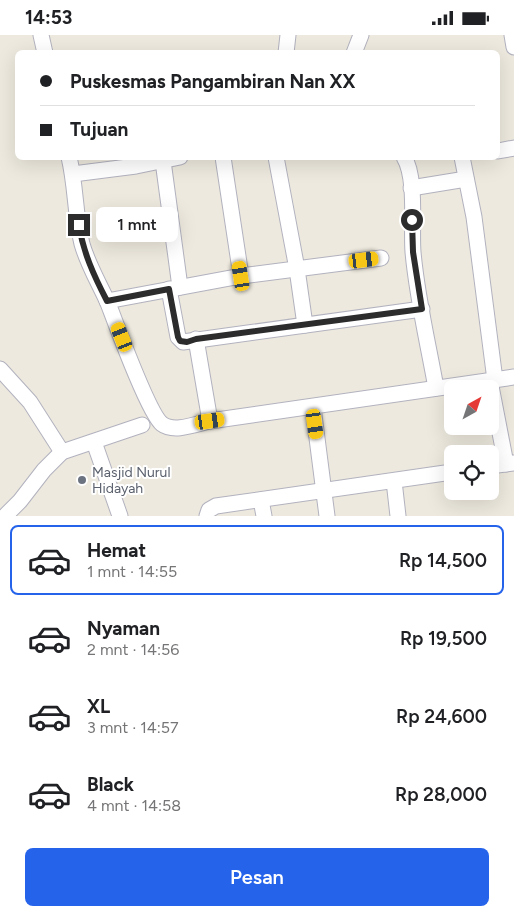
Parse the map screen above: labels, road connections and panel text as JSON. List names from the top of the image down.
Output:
{
  "places": ["Masjid Nurul Hidayah"],
  "north": "top right",
  "page": {
    "status": "14:53",
    "banner": ["Puskesmas Pangambiran Nan XX", "Tujuan"],
    "bubble": "1 mnt",
    "list": [
      {
        "name": "Hemat",
        "note": "1 mnt · 14:55",
        "value": "Rp 14,500"
      },
      {
        "name": "Nyaman",
        "note": "2 mnt · 14:56",
        "value": "Rp 19,500"
      },
      {
        "name": "XL",
        "note": "3 mnt · 14:57",
        "value": "Rp 24,600"
      },
      {
        "name": "Black",
        "note": "4 mnt · 14:58",
        "value": "Rp 28,000"
      }
    ],
    "buttons": "Pesan"
  }
}
